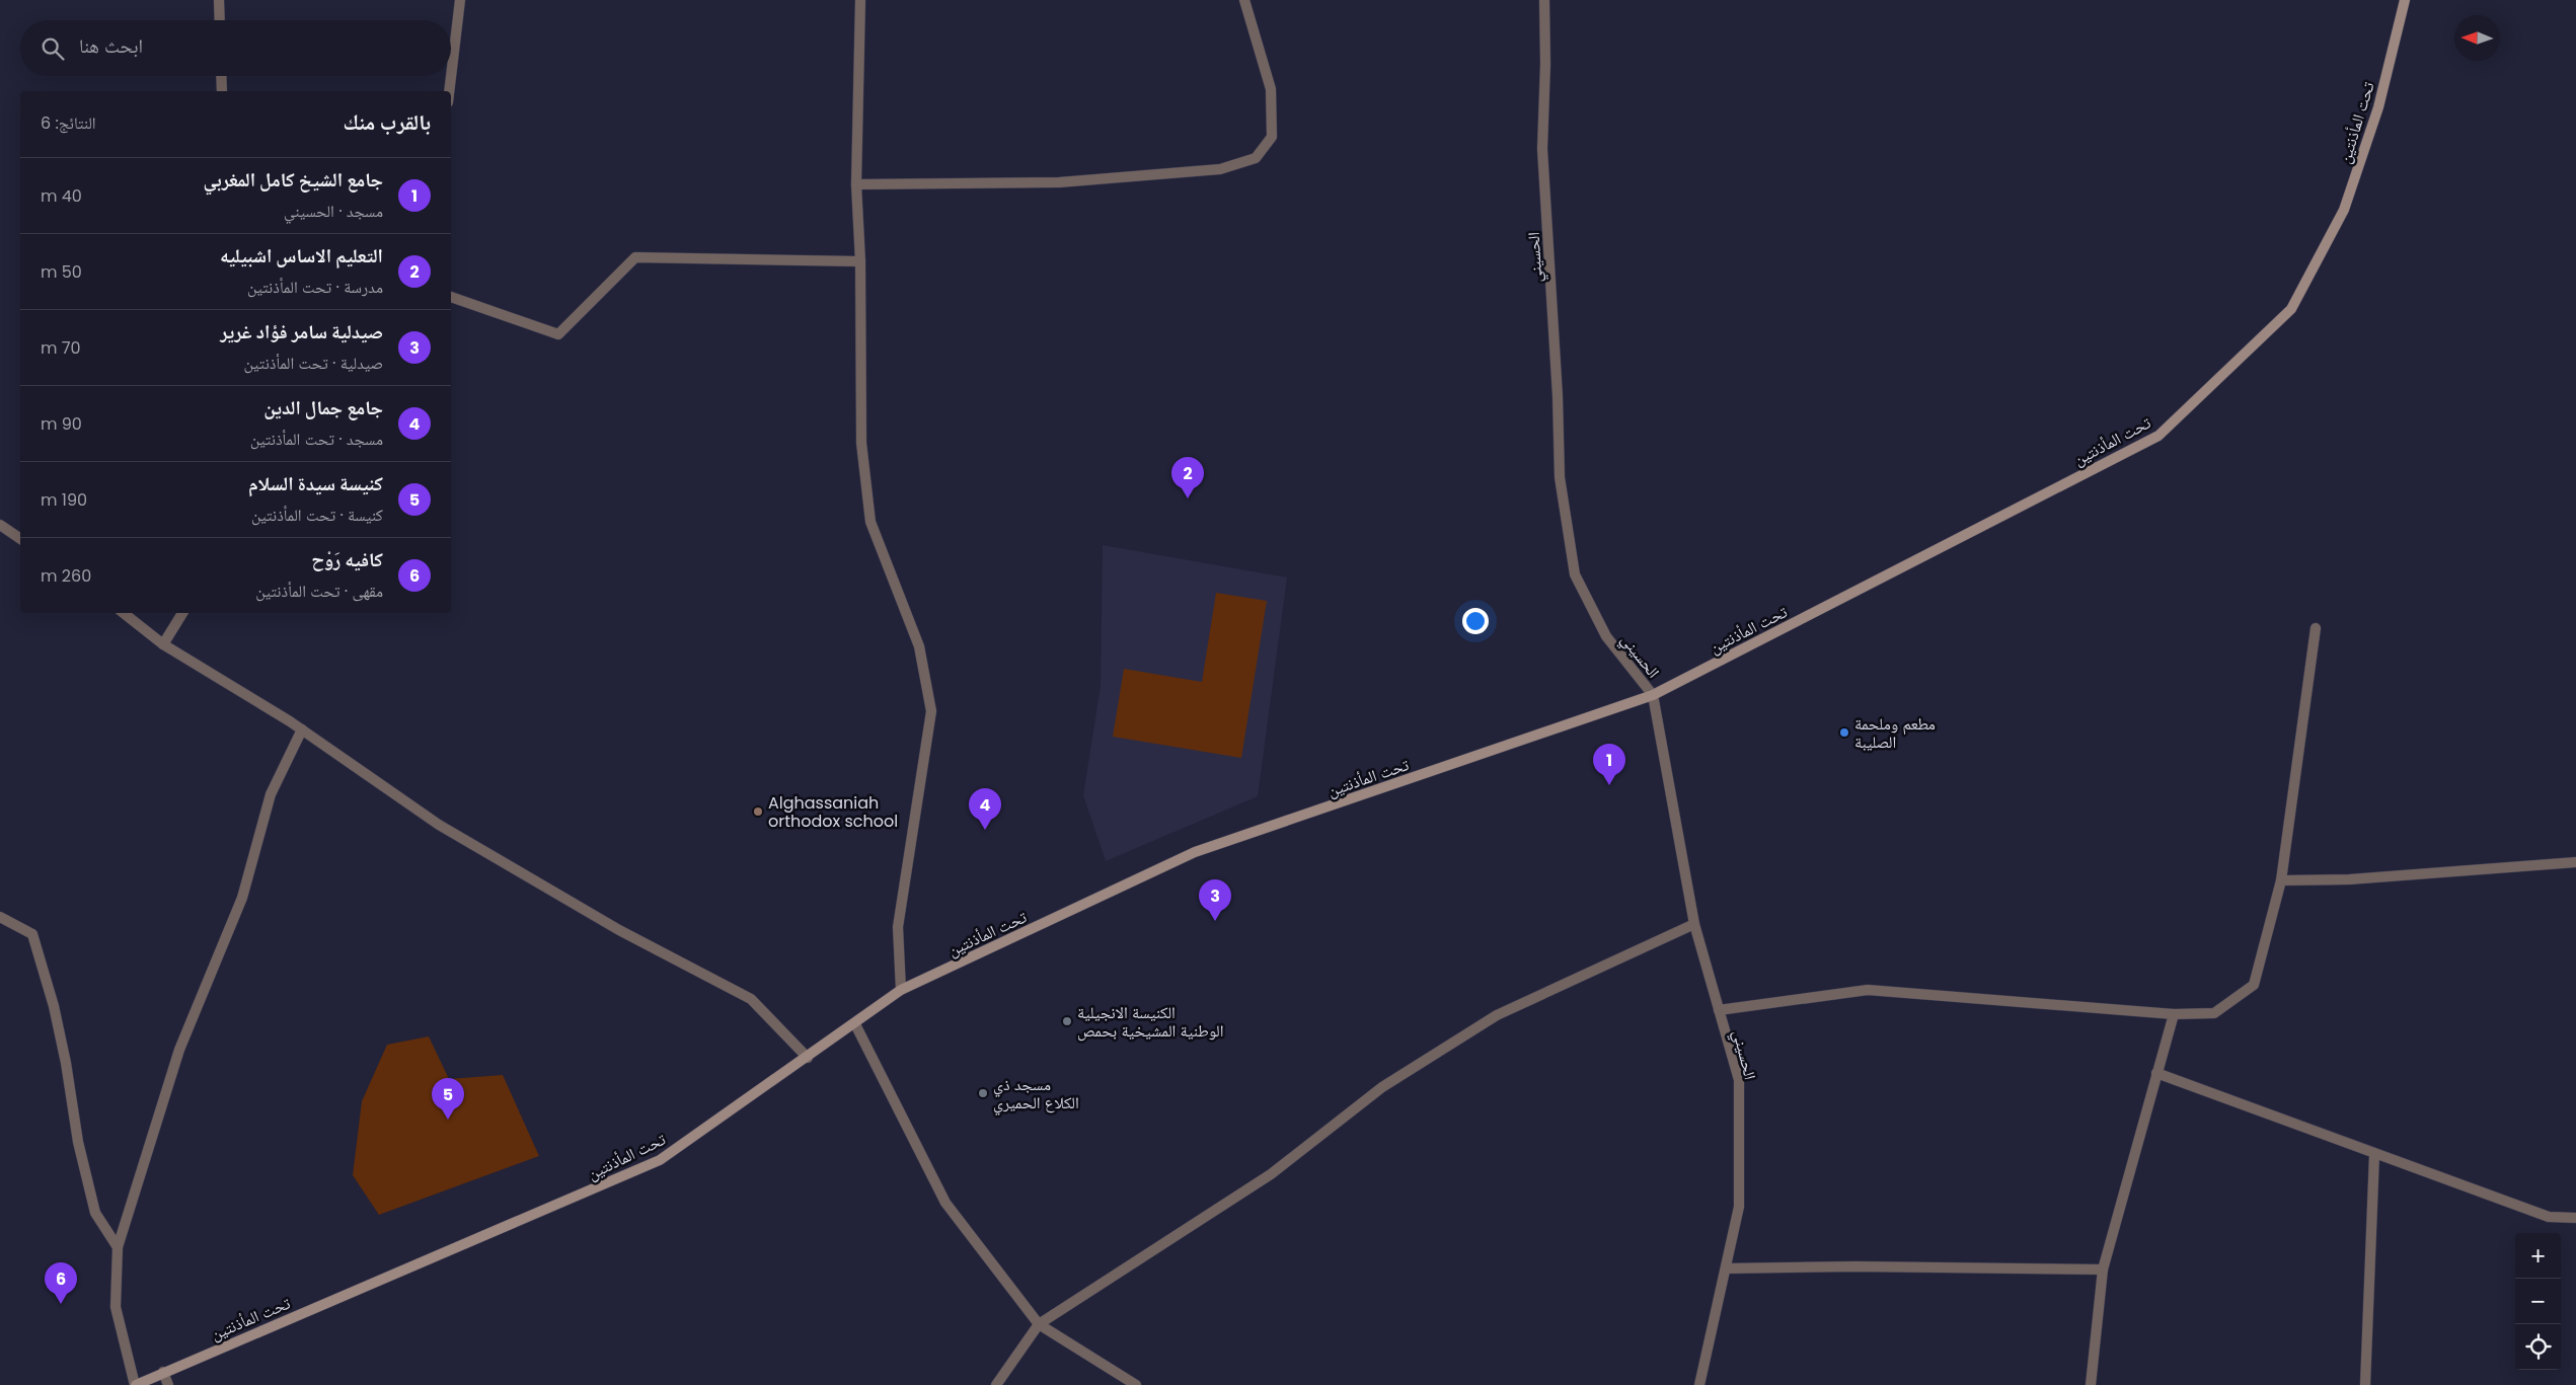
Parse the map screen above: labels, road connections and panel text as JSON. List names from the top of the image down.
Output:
{
  "streets": {
    "street": ["تحت المأذنتين", "الحسيني"]
  },
  "crossings": [
    ["تحت المأذنتين", "الحسيني"]
  ],
  "places": [
    "مطعم وملحمة الصليبة",
    "Alghassaniah orthodox school",
    "الكنيسة الانجيلية الوطنية المشيخية بحمص",
    "مسجد ذي الكلاع الحميري"
  ],
  "north": "left",
  "page": {
    "search": "ابحث هنا",
    "heading": ["بالقرب منك", "النتائج: 6"],
    "list": [
      {
        "mark": "1",
        "name": "جامع الشيخ كامل المغربي",
        "note": "مسجد · الحسيني",
        "value": "40 m"
      },
      {
        "mark": "2",
        "name": "التعلیم الاساس اشبیلیه",
        "note": "مدرسة · تحت المأذنتين",
        "value": "50 m"
      },
      {
        "mark": "3",
        "name": "صيدلية سامر فؤاد غرير",
        "note": "صيدلية · تحت المأذنتين",
        "value": "70 m"
      },
      {
        "mark": "4",
        "name": "جامع جمال الدين",
        "note": "مسجد · تحت المأذنتين",
        "value": "90 m"
      },
      {
        "mark": "5",
        "name": "كنيسة سيدة السلام",
        "note": "كنيسة · تحت المأذنتين",
        "value": "190 m"
      },
      {
        "mark": "6",
        "name": "كافيه رَوْح",
        "note": "مقهى · تحت المأذنتين",
        "value": "260 m"
      }
    ],
    "pins": [
      "2",
      "1",
      "4",
      "3",
      "5",
      "6"
    ],
    "map_buttons": ["+", "−"]
  }
}
